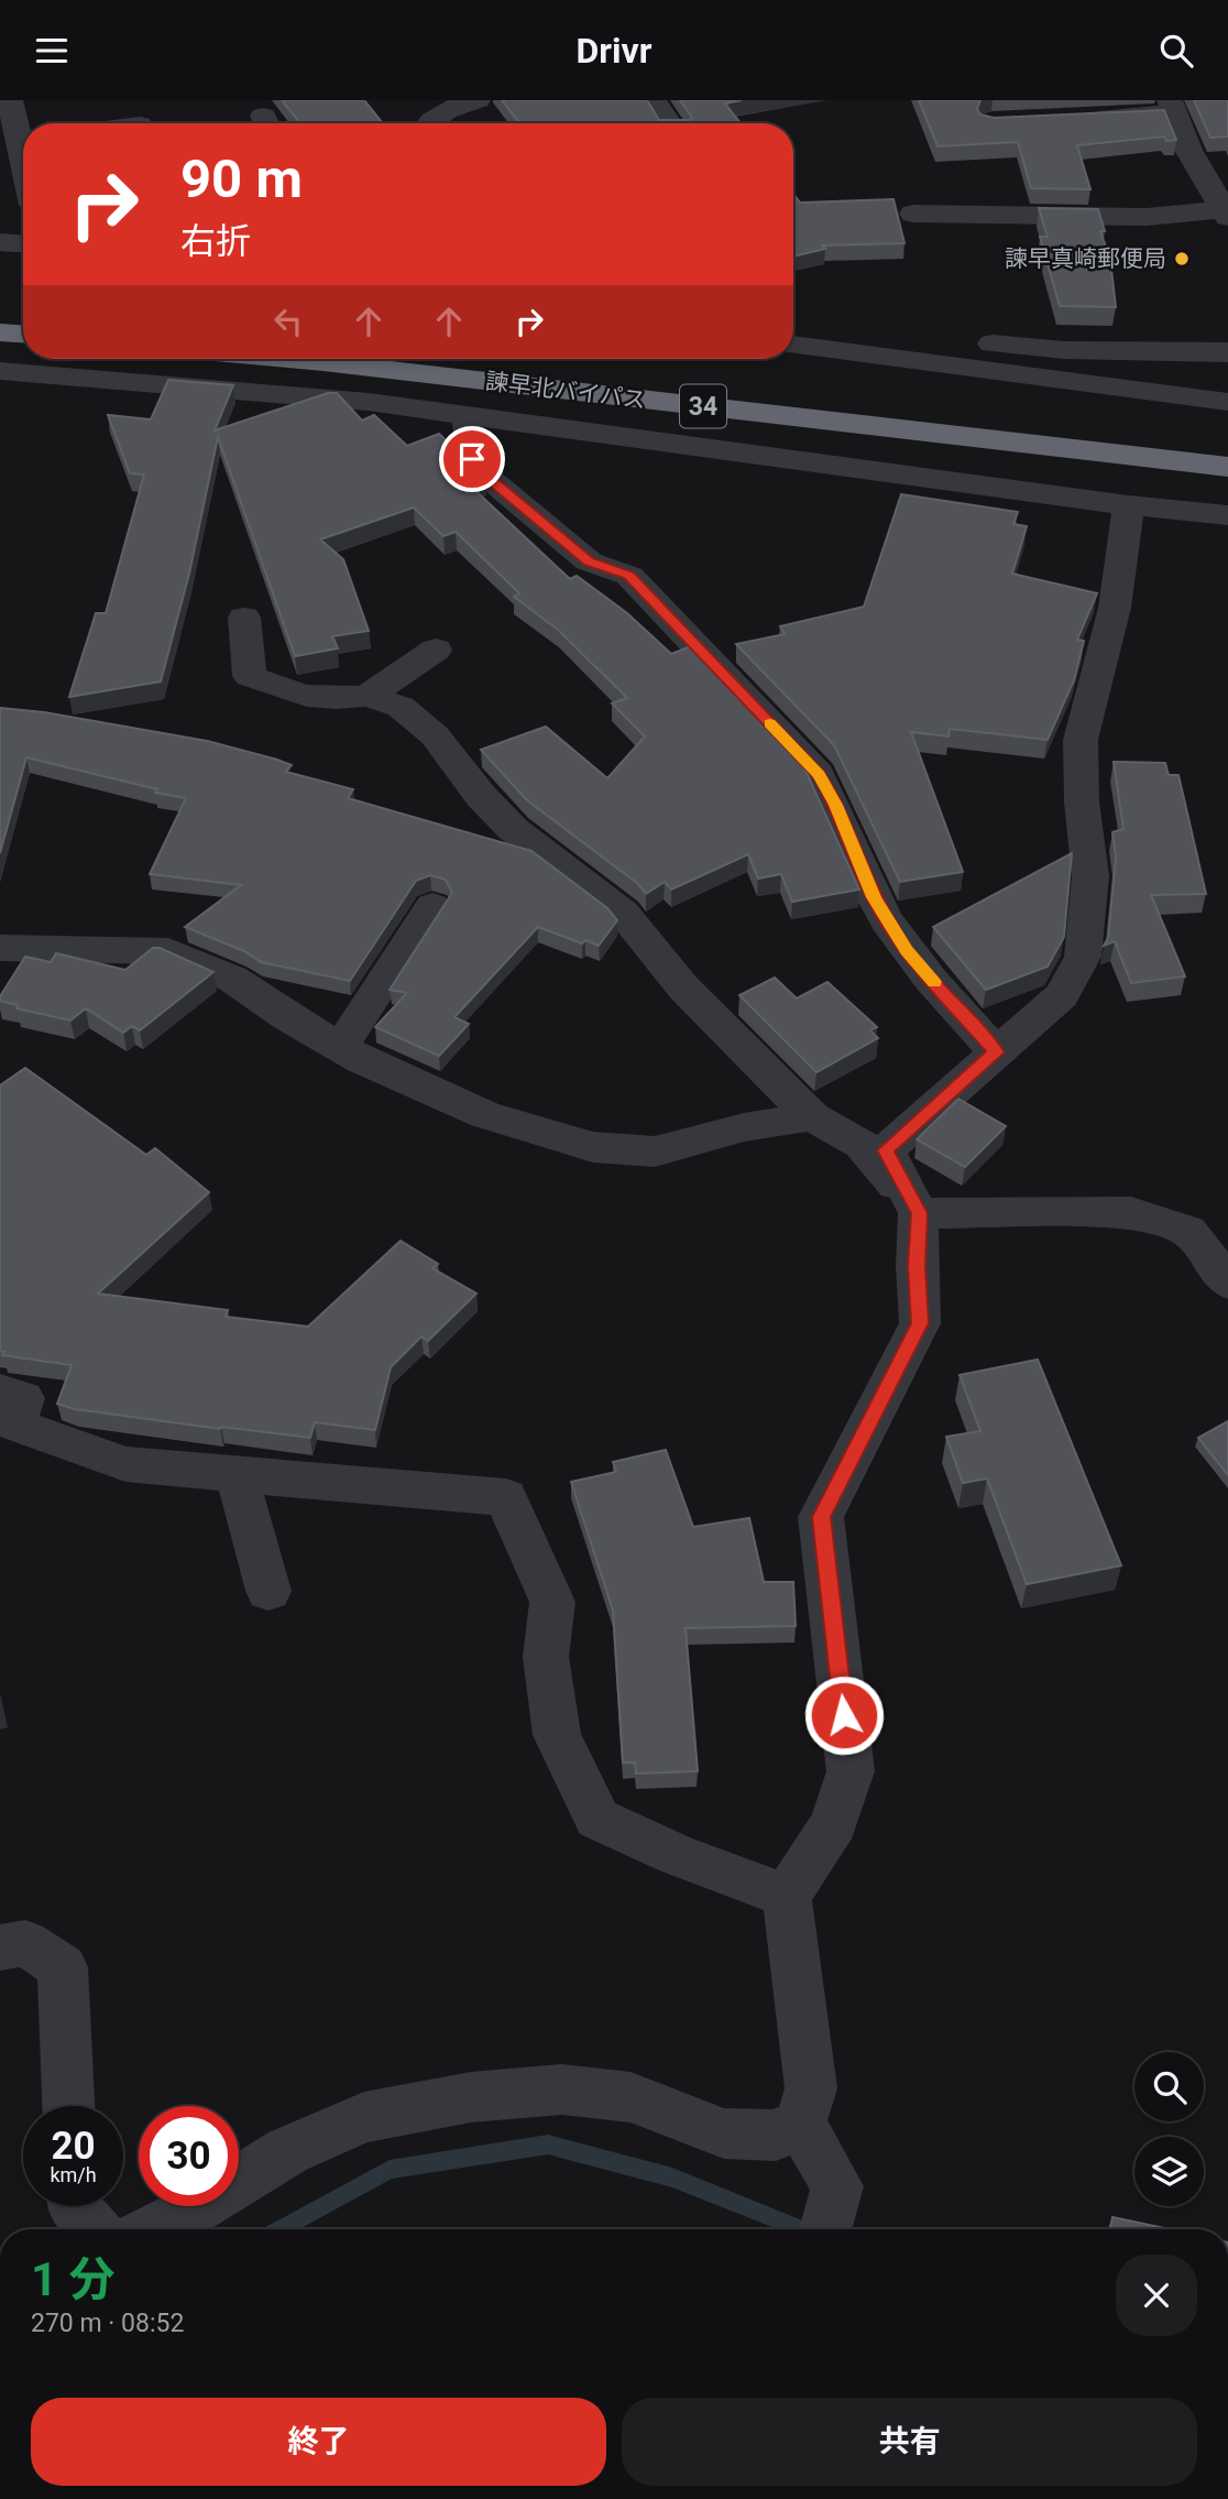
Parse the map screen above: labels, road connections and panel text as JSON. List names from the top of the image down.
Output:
{
  "streets": {
    "highway": ["諫早北バイパス", "34"]
  },
  "places": ["諫早真崎郵便局"],
  "page": {
    "header": "Drivr",
    "turn": ["90 m", "右折"],
    "speed": "20 km/h",
    "limit": "30",
    "heading": ["1 分", "270 m · 08:52"],
    "buttons": ["終了", "共有"]
  }
}
